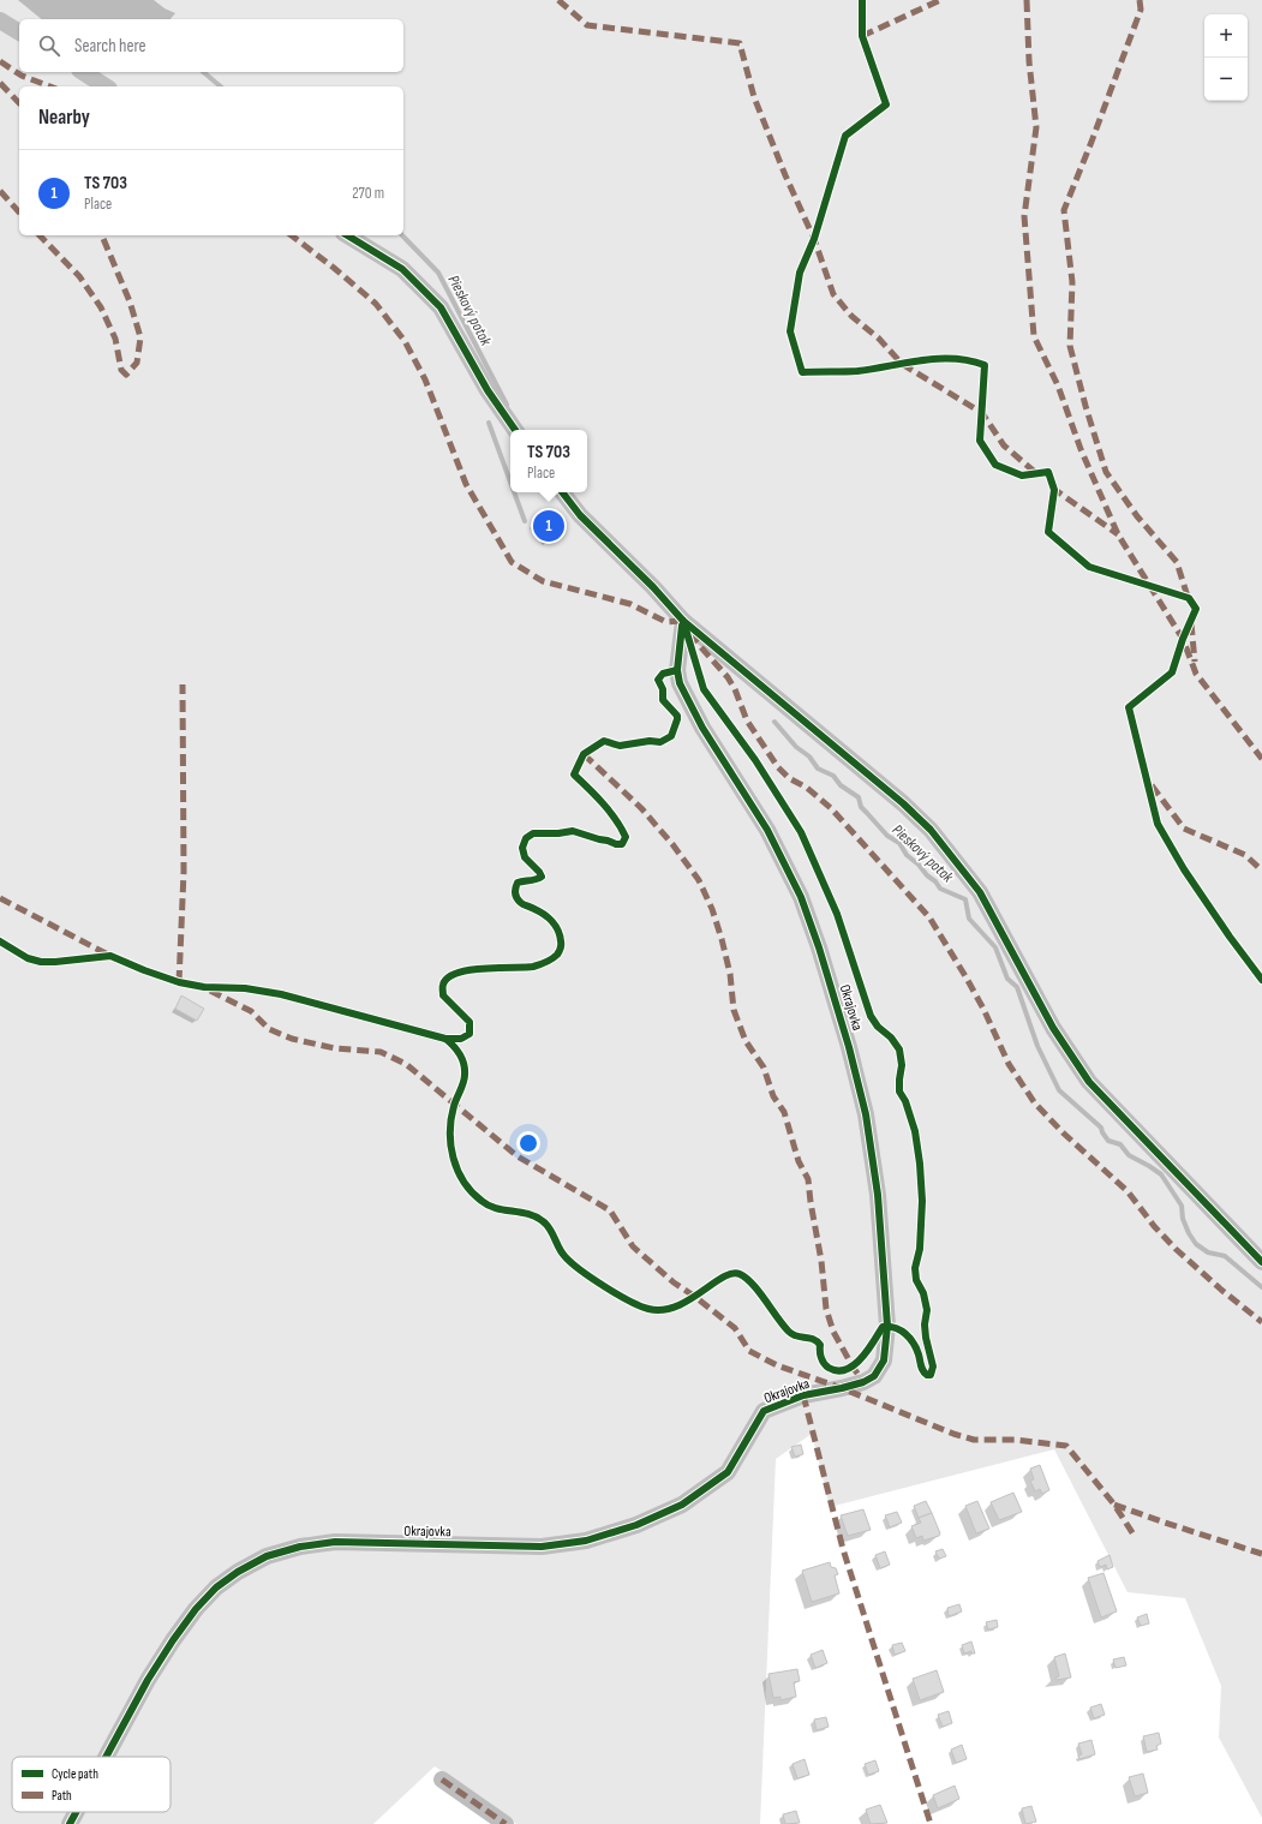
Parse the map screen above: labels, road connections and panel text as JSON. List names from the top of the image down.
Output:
{
  "streets": {
    "street": ["Okrajovka"]
  },
  "water": ["Pieskový potok"],
  "legend": ["Cycle path", "Path"],
  "page": {
    "map_buttons": ["+", "−"],
    "search": "Search here",
    "heading": "Nearby",
    "list": [
      {
        "mark": "1",
        "name": "TS 703",
        "note": "Place",
        "value": "270 m"
      }
    ],
    "popup": ["TS 703", "Place"],
    "pins": "1"
  }
}
